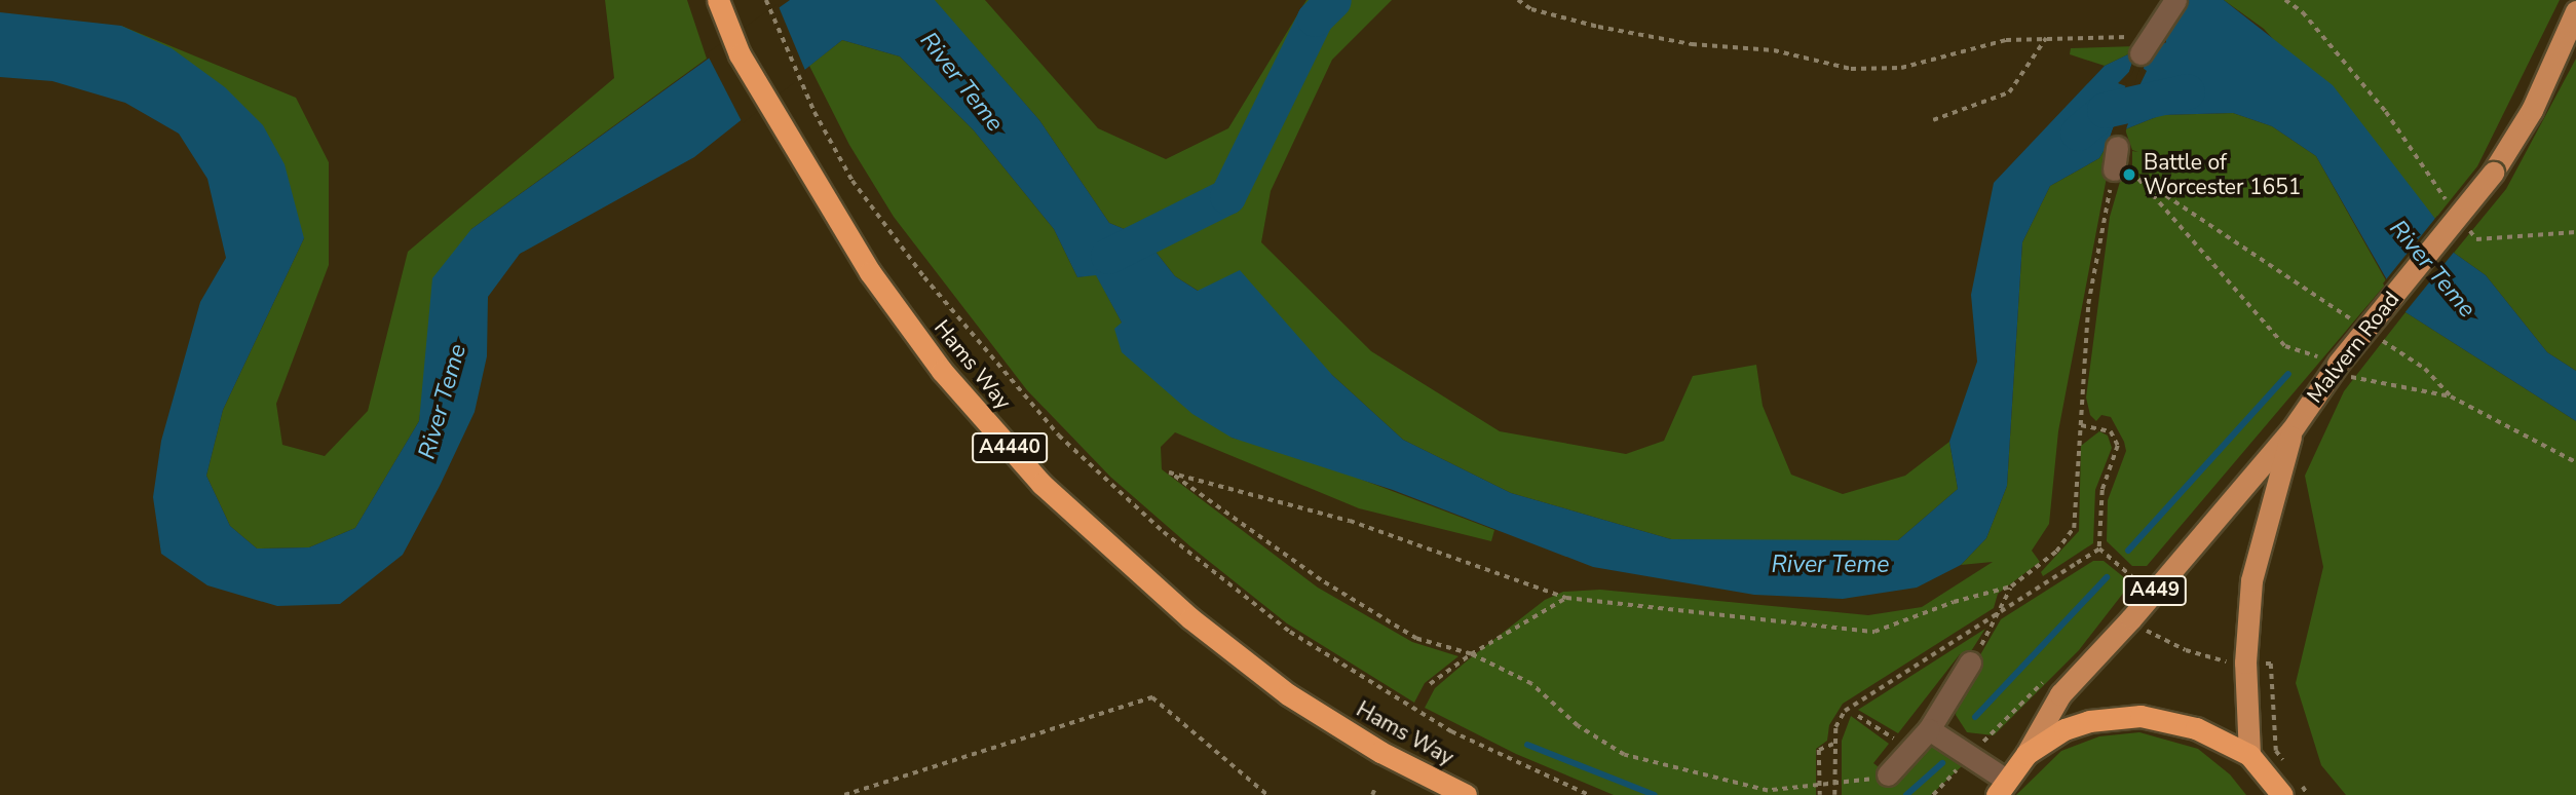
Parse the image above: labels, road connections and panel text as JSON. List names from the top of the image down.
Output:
{
  "streets": {
    "highway": ["Hams Way", "A4440"],
    "main road": ["Malvern Road", "A449"]
  },
  "water": ["River Teme"],
  "places": ["Battle of Worcester 1651"]
}
